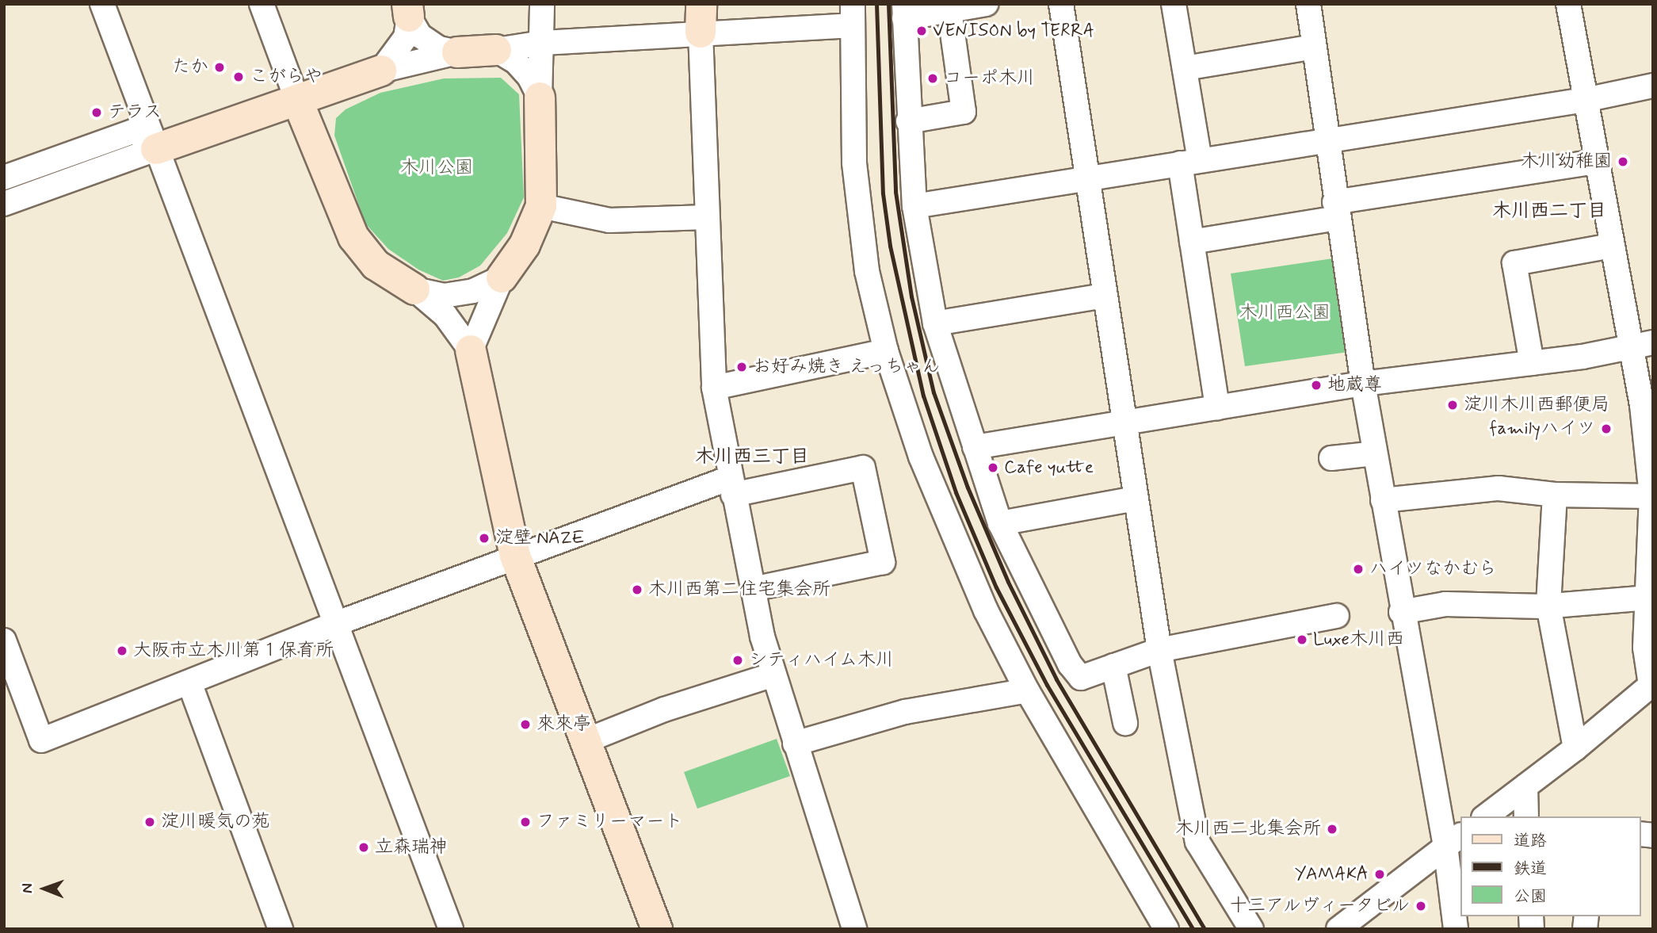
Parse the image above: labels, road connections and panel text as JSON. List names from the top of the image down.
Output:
{
  "districts": ["木川西二丁目", "木川西三丁目"],
  "parks": ["木川公園", "木川西公園"],
  "places": [
    "VENISON by TERRA",
    "たか",
    "こがらや",
    "コーポ木川",
    "テラス",
    "木川幼稚園",
    "お好み焼き えっちゃん",
    "地蔵尊",
    "淀川木川西郵便局",
    "familyハイツ",
    "Cafe yutte",
    "淀壁 NAZE",
    "ハイツなかむら",
    "木川西第二住宅集会所",
    "Luxe木川西",
    "大阪市立木川第１保育所",
    "シティハイム木川",
    "來來亭",
    "淀川暖気の苑",
    "ファミリーマート",
    "木川西二北集会所",
    "立森瑞神",
    "YAMAKA",
    "十三アルヴィータビル"
  ],
  "legend": ["道路", "鉄道", "公園"],
  "north": "left"
}
